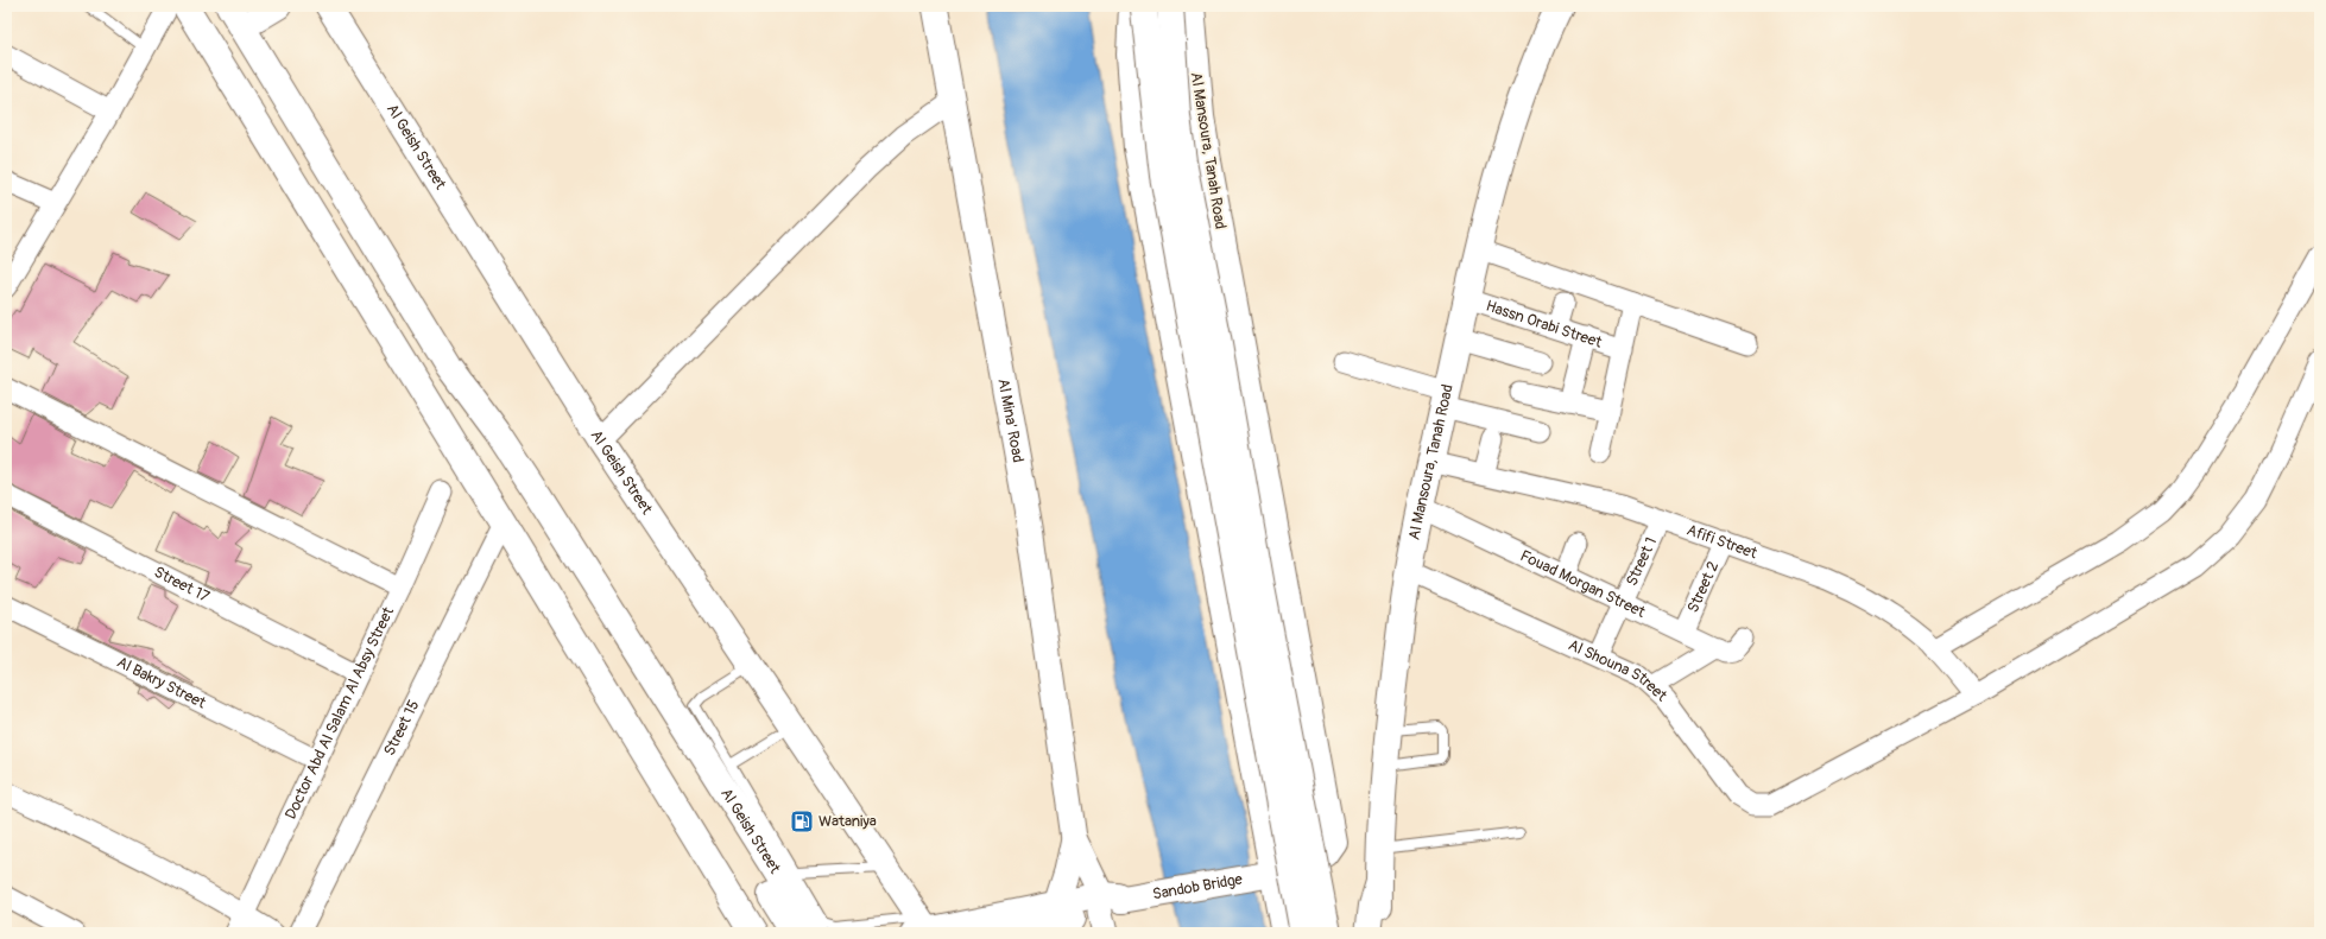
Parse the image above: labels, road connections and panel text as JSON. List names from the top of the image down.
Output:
{
  "streets": {
    "main road": ["Al Geish Street", "Al Mansoura, Tanah Road", "Sandob Bridge"],
    "street": [
      "Hassn Orabi Street",
      "Al Mina' Road",
      "Afifi Street",
      "Street 1",
      "Street 17",
      "Fouad Morgan Street",
      "Street 2",
      "Al Shouna Street",
      "Al Bakry Street",
      "Doctor Abd Al Salam Al Absy Street",
      "Street 15"
    ]
  },
  "crossings": [
    ["Al Mansoura, Tanah Road", "Hassn Orabi Street"],
    ["Al Mansoura, Tanah Road", "Afifi Street"],
    ["Al Mansoura, Tanah Road", "Fouad Morgan Street"],
    ["Al Mansoura, Tanah Road", "Al Shouna Street"],
    ["Al Mansoura, Tanah Road", "Sandob Bridge"],
    ["Al Mina' Road", "Sandob Bridge"],
    ["Afifi Street", "Street 1"],
    ["Afifi Street", "Street 2"],
    ["Afifi Street", "Al Shouna Street"],
    ["Street 1", "Fouad Morgan Street"],
    ["Street 1", "Al Shouna Street"],
    ["Street 17", "Doctor Abd Al Salam Al Absy Street"],
    ["Fouad Morgan Street", "Street 2"],
    ["Al Bakry Street", "Doctor Abd Al Salam Al Absy Street"]
  ],
  "places": {
    "fuel station": ["Wataniya"]
  }
}
